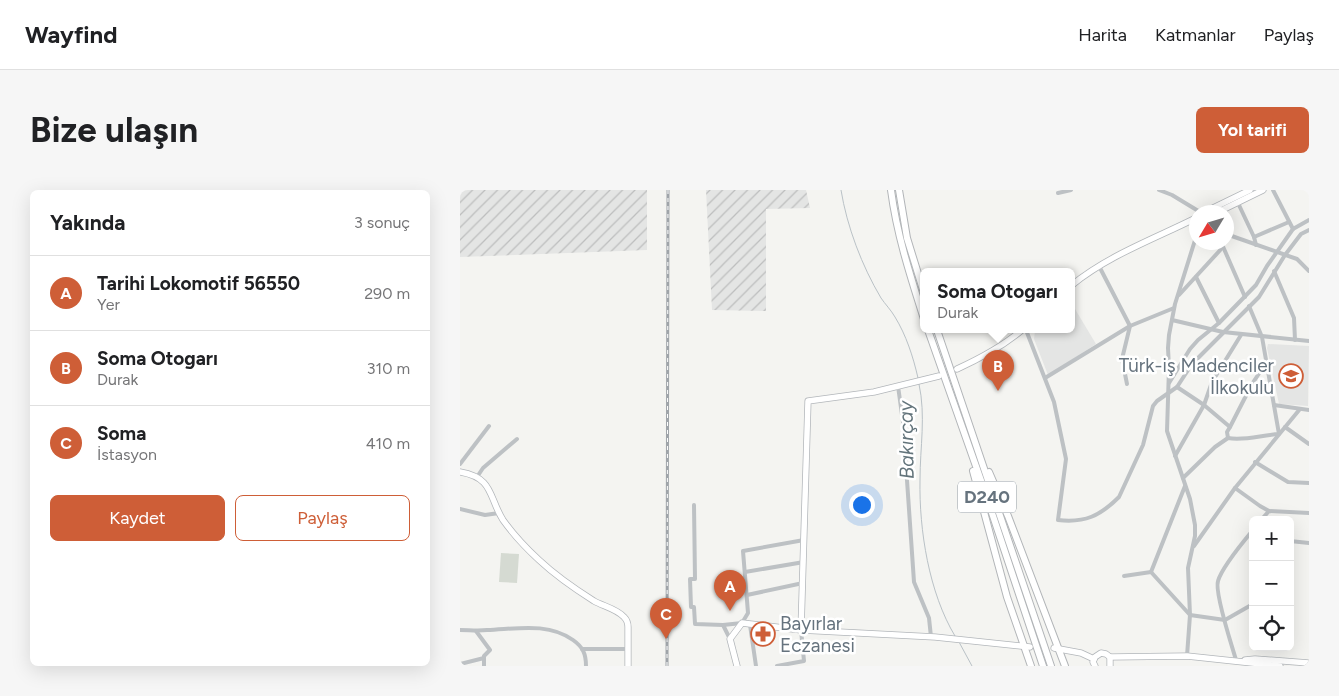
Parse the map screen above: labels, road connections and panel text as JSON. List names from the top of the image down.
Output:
{
  "streets": {
    "highway": ["D240"]
  },
  "water": ["Bakırçay"],
  "places": {
    "school or university": ["Türk-iş Madenciler İlkokulu"],
    "pharmacy": ["Bayırlar Eczanesi"]
  },
  "north": "bottom left",
  "page": {
    "header": "Wayfind",
    "nav": ["Harita", "Katmanlar", "Paylaş"],
    "buttons": [
      "Yol tarifi",
      ["Kaydet", "Paylaş"]
    ],
    "title": "Bize ulaşın",
    "heading": ["Yakında", "3 sonuç"],
    "list": [
      {
        "mark": "A",
        "name": "Tarihi Lokomotif 56550",
        "note": "Yer",
        "value": "290 m"
      },
      {
        "mark": "B",
        "name": "Soma Otogarı",
        "note": "Durak",
        "value": "310 m"
      },
      {
        "mark": "C",
        "name": "Soma",
        "note": "İstasyon",
        "value": "410 m"
      }
    ],
    "popup": ["Soma Otogarı", "Durak"],
    "pins": ["B", "A", "C"],
    "map_buttons": ["+", "−"]
  }
}
